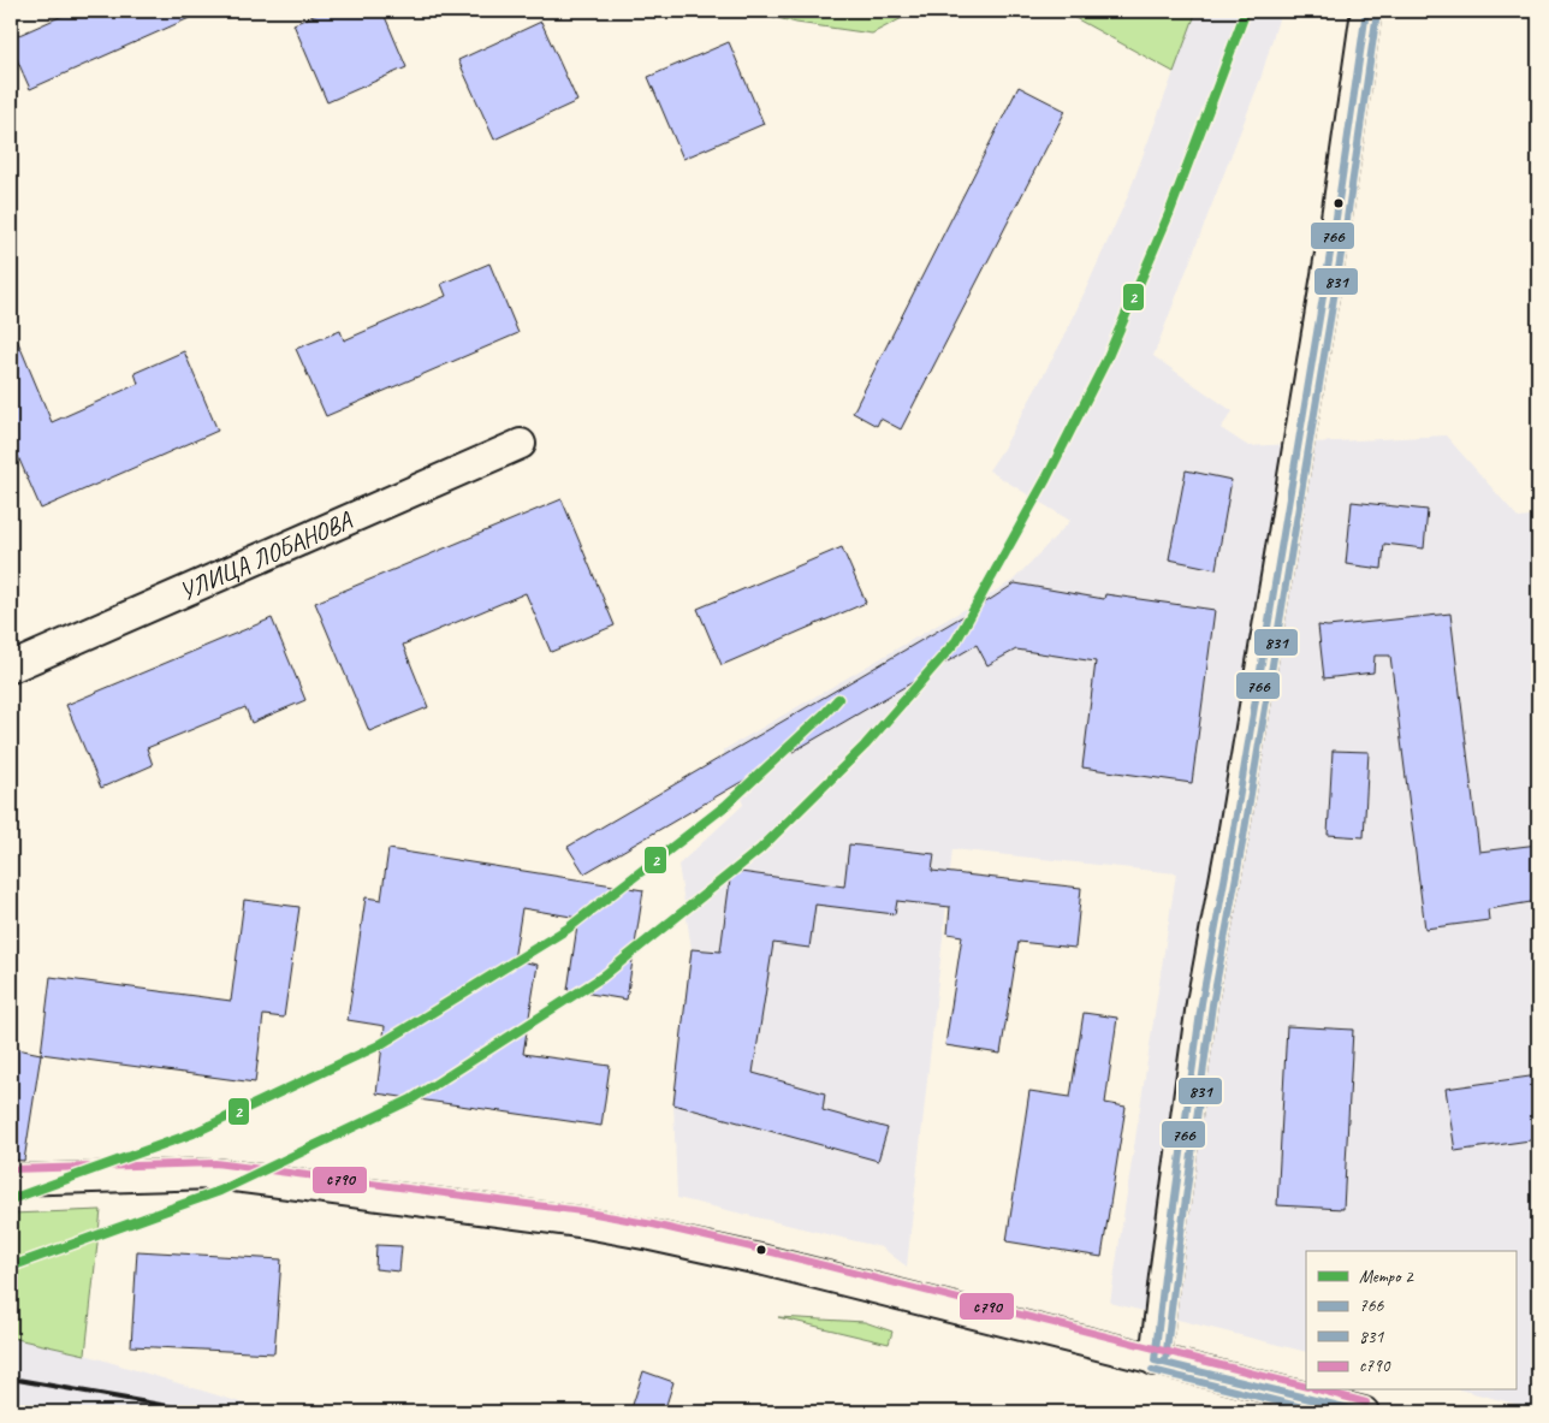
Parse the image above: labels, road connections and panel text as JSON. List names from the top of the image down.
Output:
{
  "streets": {
    "street": ["УЛИЦА ЛОБАНОВА"]
  },
  "lines": [
    "metro line 2",
    "transit line 766",
    "transit line 831",
    "transit line с790"
  ],
  "legend": [
    "Метро 2",
    "766",
    "831",
    "с790"
  ]
}
